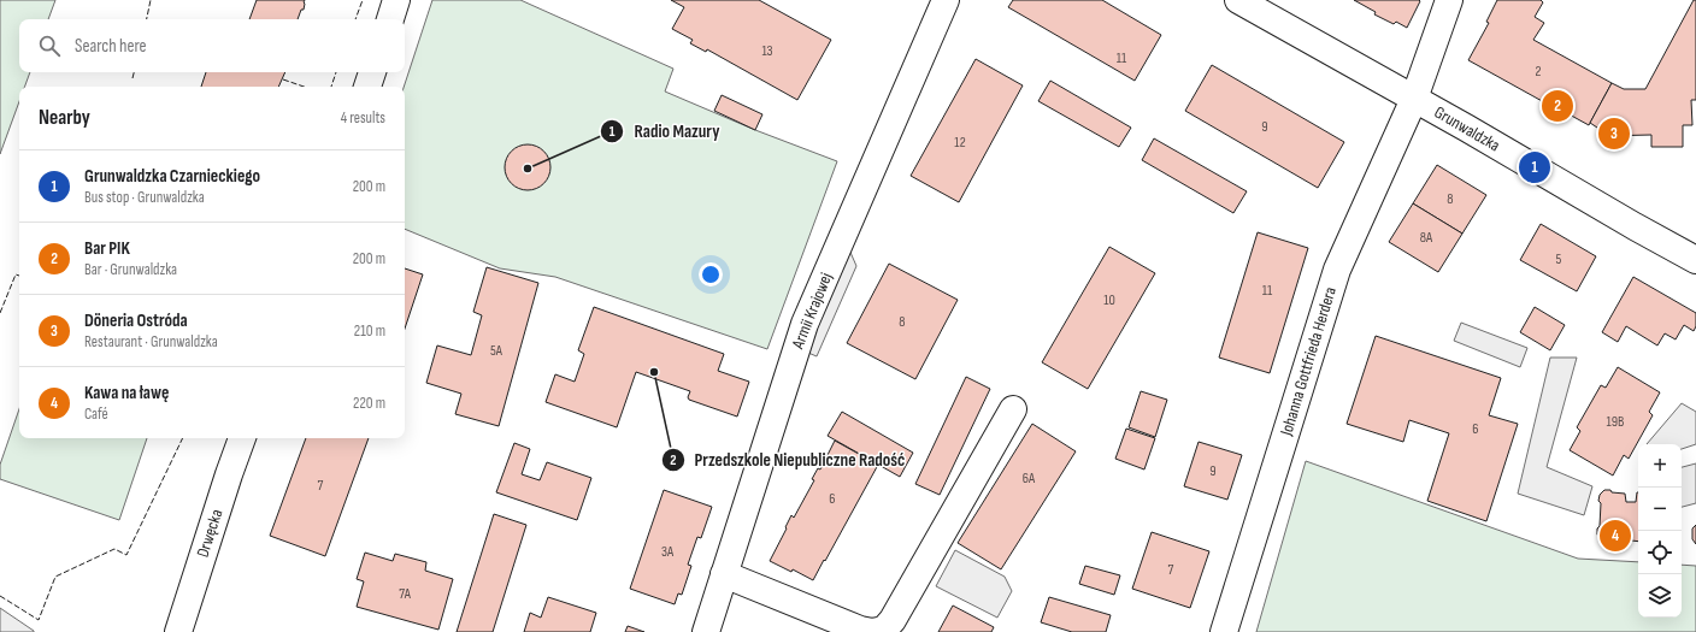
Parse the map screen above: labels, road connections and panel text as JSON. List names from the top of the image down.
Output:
{
  "streets": {
    "street": [
      "Grunwaldzka",
      "Armii Krajowej",
      "Johanna Gottfrieda Herdera",
      "Drwęcka"
    ]
  },
  "crossings": [
    ["Grunwaldzka", "Johanna Gottfrieda Herdera"]
  ],
  "places": ["Radio Mazury", "Przedszkole Niepubliczne Radość"],
  "house_numbers": [
    "13",
    "11",
    "2",
    "9",
    "12",
    "8",
    "8A",
    "5",
    "11",
    "10",
    "8",
    "5A",
    "19B",
    "6",
    "9",
    "6A",
    "7",
    "6",
    "3A",
    "7",
    "7A"
  ],
  "page": {
    "search": "Search here",
    "heading": ["Nearby", "4 results"],
    "pins": [
      "2",
      "3",
      "1",
      "4"
    ],
    "list": [
      {
        "mark": "1",
        "name": "Grunwaldzka Czarnieckiego",
        "note": "Bus stop · Grunwaldzka",
        "value": "200 m"
      },
      {
        "mark": "2",
        "name": "Bar PIK",
        "note": "Bar · Grunwaldzka",
        "value": "200 m"
      },
      {
        "mark": "3",
        "name": "Döneria Ostróda",
        "note": "Restaurant · Grunwaldzka",
        "value": "210 m"
      },
      {
        "mark": "4",
        "name": "Kawa na ławę",
        "note": "Café",
        "value": "220 m"
      }
    ],
    "map_buttons": ["+", "−"]
  }
}
